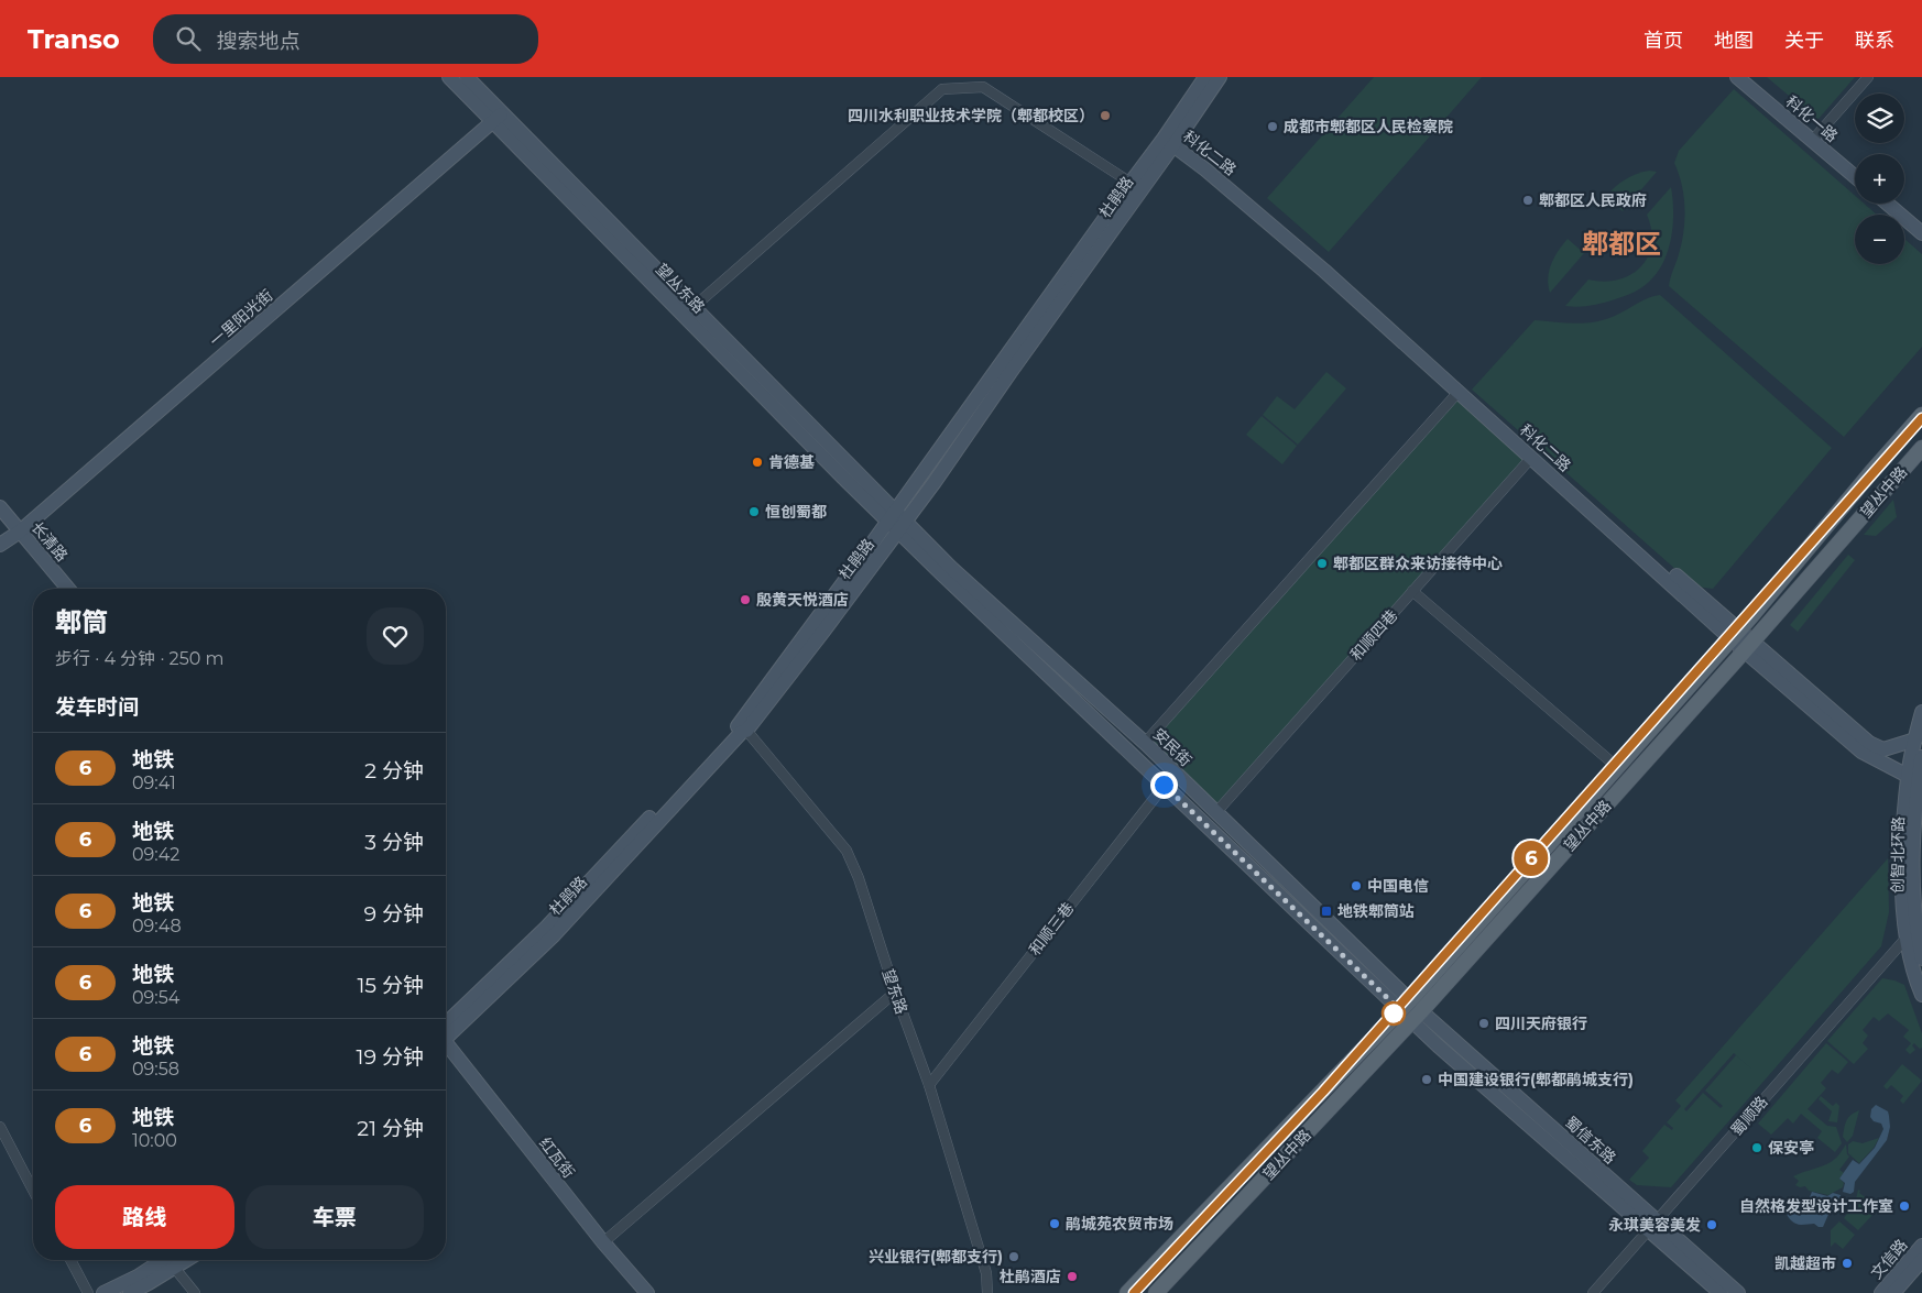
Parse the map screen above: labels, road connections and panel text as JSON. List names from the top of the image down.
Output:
{
  "streets": {
    "main road": [
      "科化一路",
      "科化二路",
      "杜鹃路",
      "望丛东路",
      "一里阳光街",
      "望丛中路",
      "长清路",
      "安民街",
      "创智北环路",
      "蜀信东路",
      "红瓦街",
      "文信路"
    ],
    "street": [
      "和顺四巷",
      "和顺三巷",
      "望东路",
      "蜀顺路"
    ]
  },
  "crossings": [
    ["科化二路", "杜鹃路"],
    ["科化二路", "望丛中路"],
    ["科化二路", "和顺四巷"],
    ["杜鹃路", "望丛东路"],
    ["杜鹃路", "安民街"],
    ["杜鹃路", "望东路"],
    ["望丛东路", "一里阳光街"],
    ["望丛东路", "安民街"],
    ["一里阳光街", "长清路"],
    ["望丛中路", "安民街"],
    ["望丛中路", "蜀信东路"],
    ["和顺四巷", "安民街"],
    ["安民街", "和顺三巷"],
    ["安民街", "蜀信东路"],
    ["和顺三巷", "望东路"],
    ["蜀顺路", "蜀信东路"]
  ],
  "districts": ["郫都区"],
  "places": {
    "other": [
      "四川水利职业技术学院（郫都校区）",
      "成都市郫都区人民检察院",
      "郫都区人民政府",
      "肯德基",
      "恒创蜀都",
      "郫都区群众来访接待中心",
      "殷黄天悦酒店",
      "中国电信",
      "四川天府银行",
      "中国建设银行(郫都鹃城支行)",
      "保安亭",
      "自然格发型设计工作室",
      "鹃城苑农贸市场",
      "永琪美容美发",
      "兴业银行(郫都支行)",
      "凯越超市",
      "杜鹃酒店"
    ],
    "transit": ["地铁郫筒站"]
  },
  "lines": ["metro line 6"],
  "page": {
    "header": "Transo",
    "search": "搜索地点",
    "nav": [
      "首页",
      "地图",
      "关于",
      "联系"
    ],
    "on_map": "6",
    "map_buttons": ["+", "−"],
    "heading": [
      ["郫筒", "步行 · 4 分钟 · 250 m"],
      "发车时间"
    ],
    "list": [
      {
        "mark": "6",
        "name": "地铁",
        "note": "09:41",
        "value": "2 分钟"
      },
      {
        "mark": "6",
        "name": "地铁",
        "note": "09:42",
        "value": "3 分钟"
      },
      {
        "mark": "6",
        "name": "地铁",
        "note": "09:48",
        "value": "9 分钟"
      },
      {
        "mark": "6",
        "name": "地铁",
        "note": "09:54",
        "value": "15 分钟"
      },
      {
        "mark": "6",
        "name": "地铁",
        "note": "09:58",
        "value": "19 分钟"
      },
      {
        "mark": "6",
        "name": "地铁",
        "note": "10:00",
        "value": "21 分钟"
      }
    ],
    "buttons": ["路线", "车票"]
  }
}
